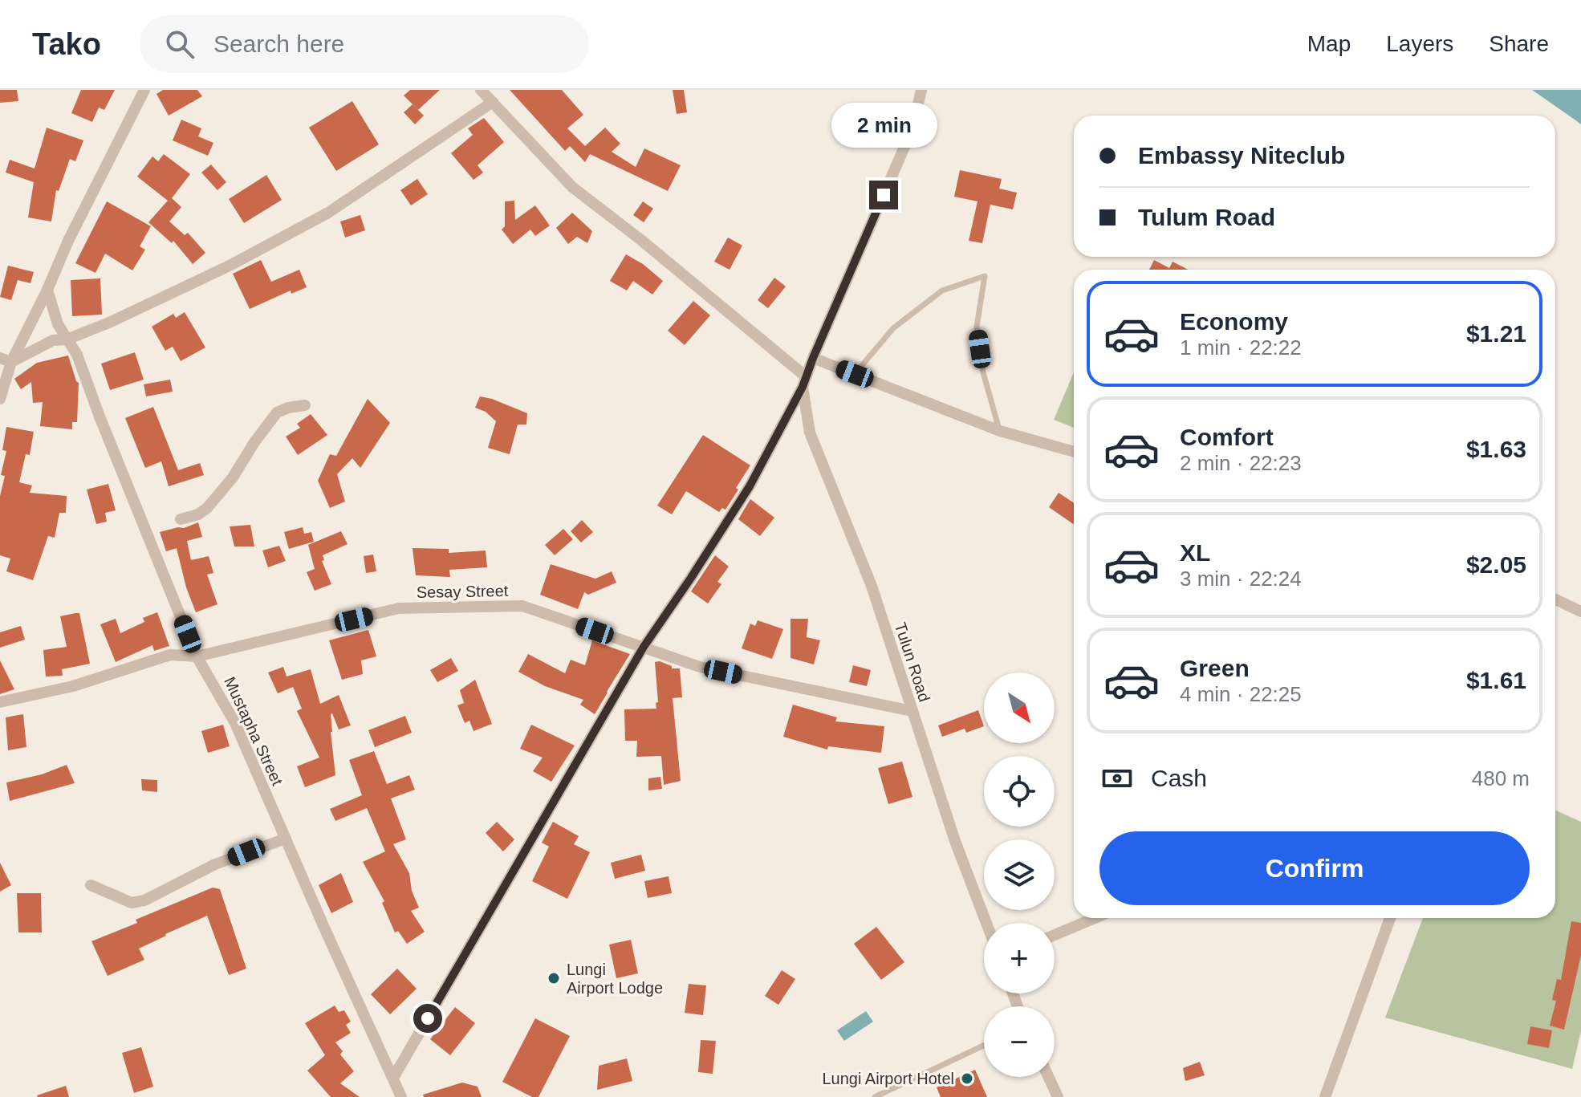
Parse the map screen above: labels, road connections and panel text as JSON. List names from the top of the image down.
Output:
{
  "streets": {
    "street": ["Sesay Street", "Tulun Road", "Mustapha Street"]
  },
  "crossings": [
    ["Sesay Street", "Tulun Road"],
    ["Sesay Street", "Mustapha Street"]
  ],
  "places": ["Lungi Airport Lodge", "Lungi Airport Hotel"],
  "north": "bottom right",
  "page": {
    "header": "Tako",
    "search": "Search here",
    "nav": ["Map", "Layers", "Share"],
    "bubble": "2 min",
    "banner": ["Embassy Niteclub", "Tulum Road"],
    "list": [
      {
        "name": "Economy",
        "note": "1 min · 22:22",
        "value": "$1.21"
      },
      {
        "name": "Comfort",
        "note": "2 min · 22:23",
        "value": "$1.63"
      },
      {
        "name": "XL",
        "note": "3 min · 22:24",
        "value": "$2.05"
      },
      {
        "name": "Green",
        "note": "4 min · 22:25",
        "value": "$1.61"
      }
    ],
    "map_buttons": ["+", "−"],
    "pay": ["Cash", "480 m"],
    "buttons": "Confirm"
  }
}
